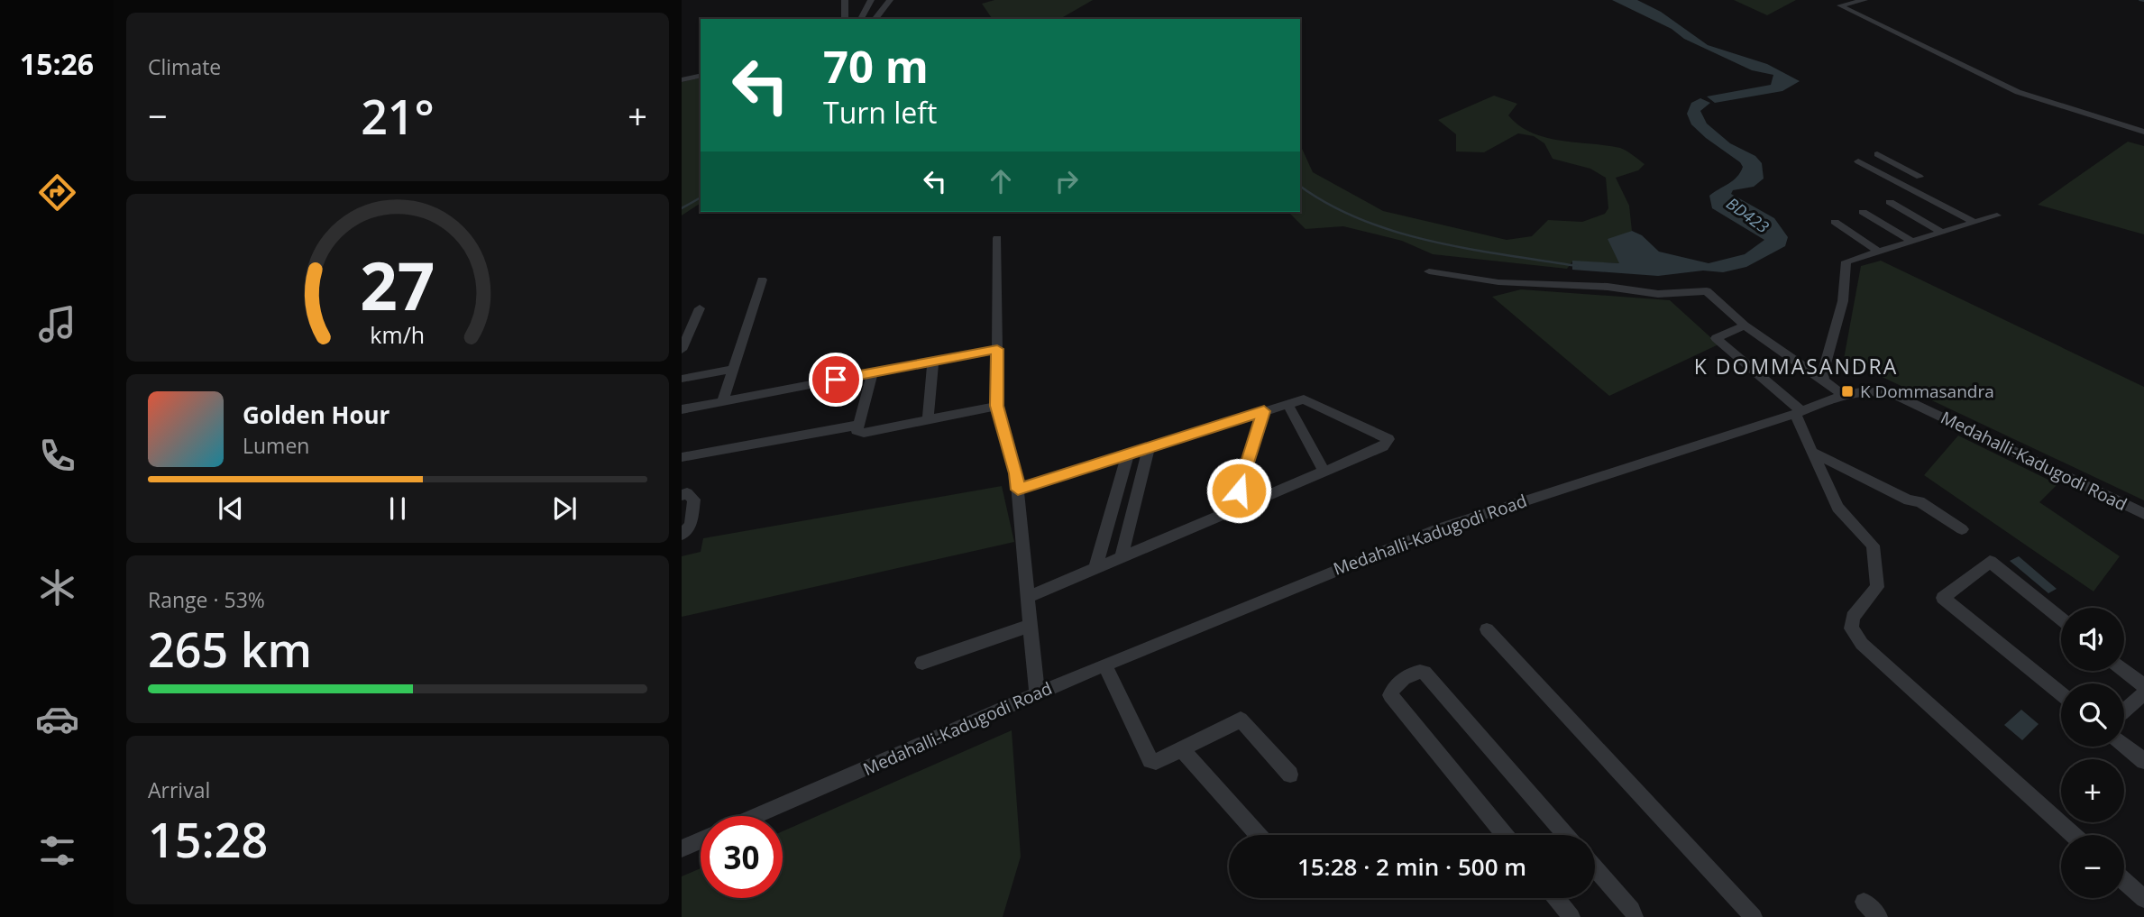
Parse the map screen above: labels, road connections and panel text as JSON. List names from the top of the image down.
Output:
{
  "streets": {
    "street": ["Medahalli-Kadugodi Road"]
  },
  "districts": ["K DOMMASANDRA"],
  "water": ["BD423"],
  "places": {
    "transit": ["K Dommasandra"]
  },
  "page": {
    "tabs": "15:26",
    "tile": [
      "Climate",
      ["Range · 53%", "265 km"],
      ["Arrival", "15:28"]
    ],
    "turn": ["70 m", "Turn left"],
    "heat": ["−", "21°", "+"],
    "song": ["Golden Hour", "Lumen"],
    "map_buttons": ["+", "−"],
    "limit": "30",
    "trip": "15:28 · 2 min · 500 m",
    "gauge": ["27", "km/h"]
  }
}
